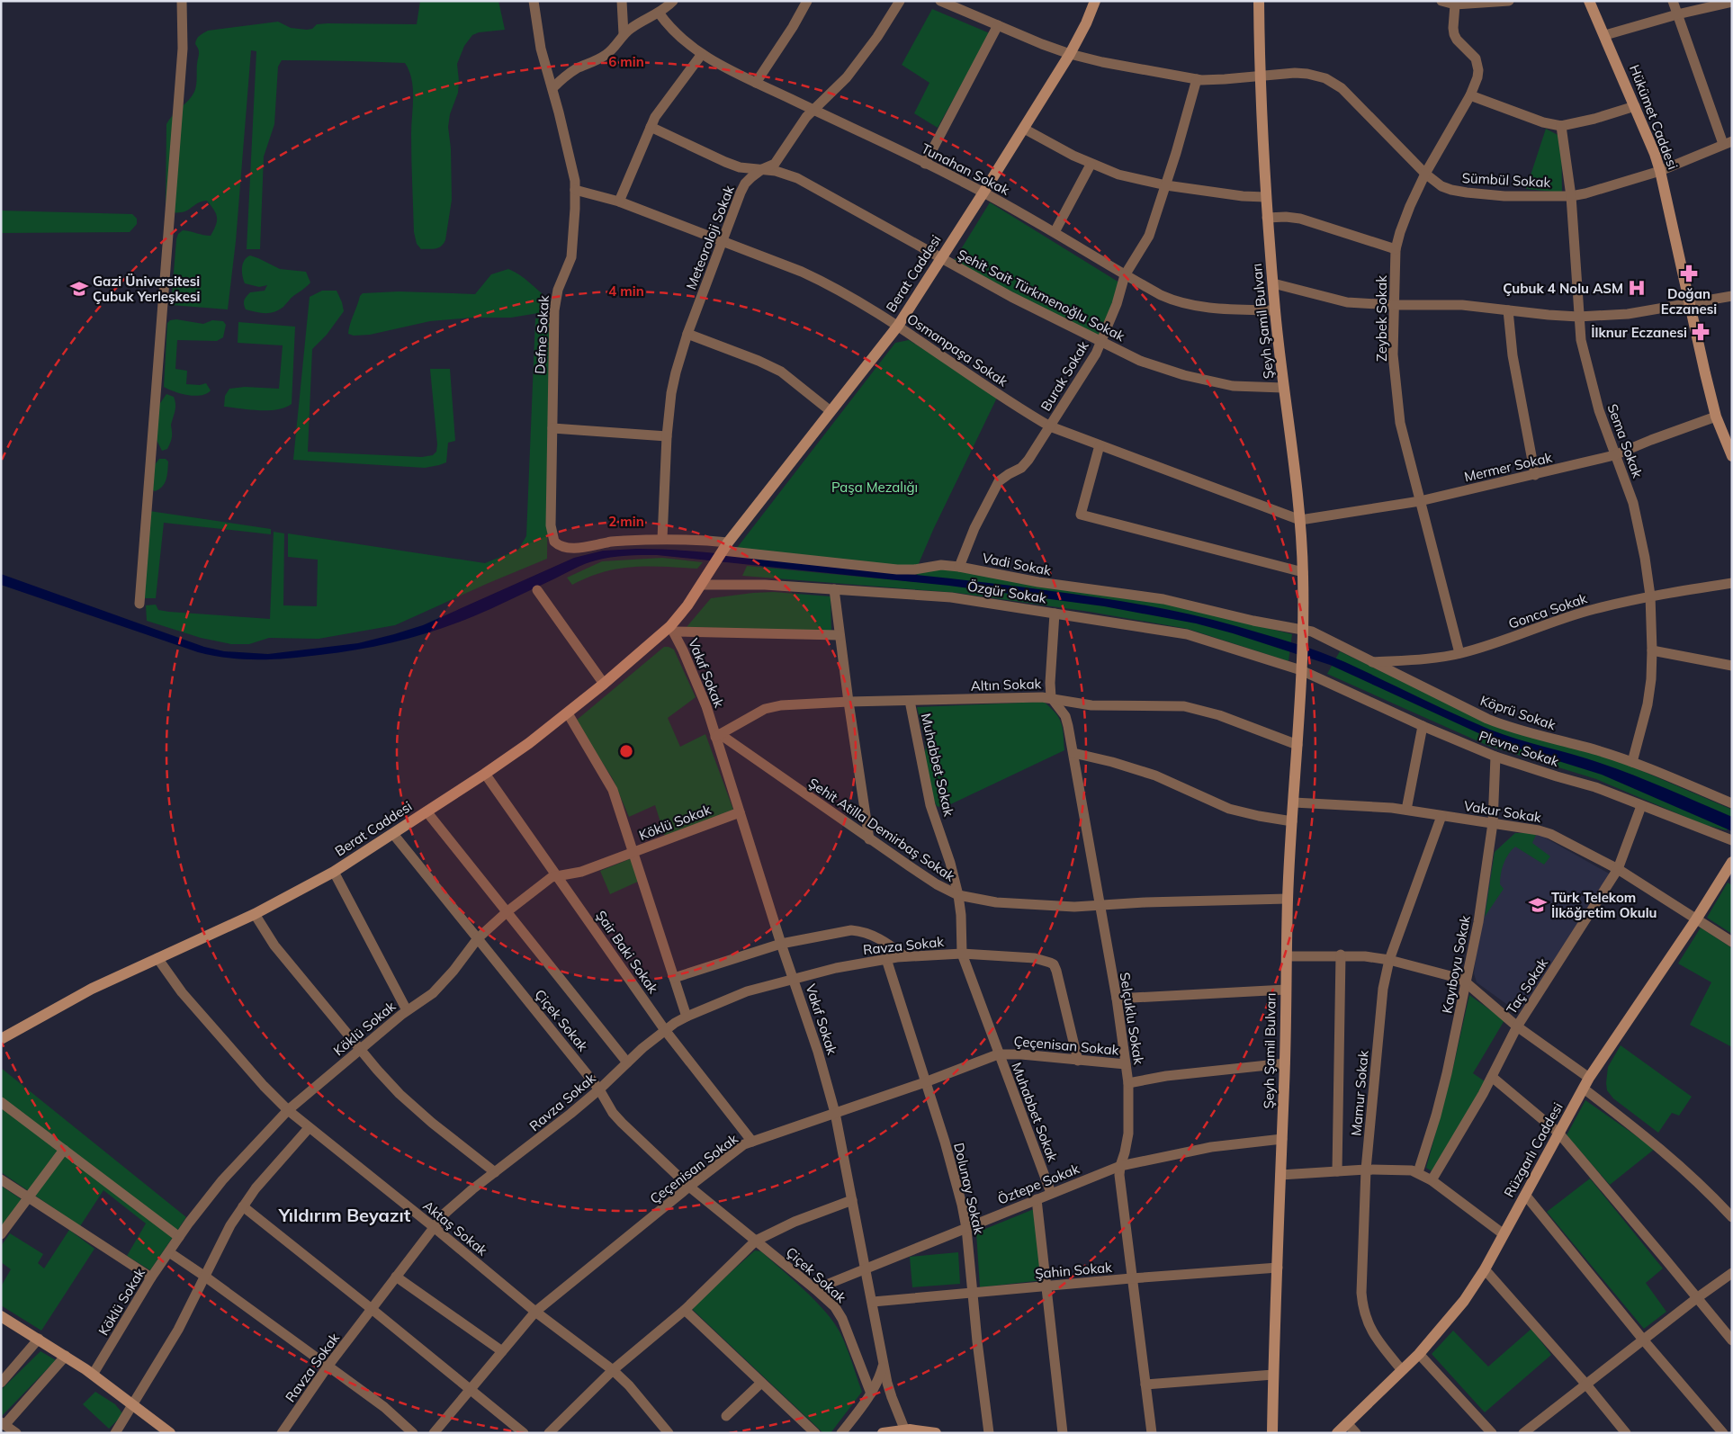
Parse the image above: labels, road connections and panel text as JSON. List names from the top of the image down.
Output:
{
  "streets": {
    "street": [
      "Hükümet Caddesi",
      "Tunahan Sokak",
      "Sümbül Sokak",
      "Meteoroloji Sokak",
      "Berat Caddesi",
      "Şehit Sait Türkmenoğlu Sokak",
      "Zeybek Sokak",
      "Şeyh Şamil Bulvarı",
      "Defne Sokak",
      "Osmanpaşa Sokak",
      "Burak Sokak",
      "Sema Sokak",
      "Mermer Sokak",
      "Vadi Sokak",
      "Özgür Sokak",
      "Gonca Sokak",
      "Vakıf Sokak",
      "Altın Sokak",
      "Köprü Sokak",
      "Plevne Sokak",
      "Muhabbet Sokak",
      "Vakur Sokak",
      "Köklü Sokak",
      "Şehit Atilla Demirbaş Sokak",
      "Ravza Sokak",
      "Şair Baki Sokak",
      "Kayıboyu Sokak",
      "Taç Sokak",
      "Selçuklu Sokak",
      "Çiçek Sokak",
      "Çeçenisan Sokak",
      "Mamur Sokak",
      "Rüzgarlı Caddesi",
      "Öztepe Sokak",
      "Dolunay Sokak",
      "Aktaş Sokak",
      "Şahin Sokak"
    ]
  },
  "crossings": [
    ["Hükümet Caddesi", "Sümbül Sokak"],
    ["Hükümet Caddesi", "Mermer Sokak"],
    ["Tunahan Sokak", "Meteoroloji Sokak"],
    ["Tunahan Sokak", "Berat Caddesi"],
    ["Tunahan Sokak", "Şeyh Şamil Bulvarı"],
    ["Tunahan Sokak", "Burak Sokak"],
    ["Sümbül Sokak", "Berat Caddesi"],
    ["Sümbül Sokak", "Zeybek Sokak"],
    ["Sümbül Sokak", "Şeyh Şamil Bulvarı"],
    ["Sümbül Sokak", "Burak Sokak"],
    ["Sümbül Sokak", "Sema Sokak"],
    ["Meteoroloji Sokak", "Şehit Sait Türkmenoğlu Sokak"],
    ["Meteoroloji Sokak", "Osmanpaşa Sokak"],
    ["Meteoroloji Sokak", "Vadi Sokak"],
    ["Berat Caddesi", "Şehit Sait Türkmenoğlu Sokak"],
    ["Berat Caddesi", "Osmanpaşa Sokak"],
    ["Berat Caddesi", "Vadi Sokak"],
    ["Berat Caddesi", "Özgür Sokak"],
    ["Berat Caddesi", "Vakıf Sokak"],
    ["Berat Caddesi", "Şair Baki Sokak"],
    ["Berat Caddesi", "Çiçek Sokak"],
    ["Berat Caddesi", "Aktaş Sokak"],
    ["Şehit Sait Türkmenoğlu Sokak", "Şeyh Şamil Bulvarı"],
    ["Şehit Sait Türkmenoğlu Sokak", "Burak Sokak"],
    ["Zeybek Sokak", "Mermer Sokak"],
    ["Zeybek Sokak", "Gonca Sokak"],
    ["Şeyh Şamil Bulvarı", "Osmanpaşa Sokak"],
    ["Şeyh Şamil Bulvarı", "Mermer Sokak"],
    ["Şeyh Şamil Bulvarı", "Vadi Sokak"],
    ["Şeyh Şamil Bulvarı", "Özgür Sokak"],
    ["Şeyh Şamil Bulvarı", "Altın Sokak"],
    ["Şeyh Şamil Bulvarı", "Köprü Sokak"],
    ["Şeyh Şamil Bulvarı", "Plevne Sokak"],
    ["Şeyh Şamil Bulvarı", "Vakur Sokak"],
    ["Şeyh Şamil Bulvarı", "Şehit Atilla Demirbaş Sokak"],
    ["Şeyh Şamil Bulvarı", "Öztepe Sokak"],
    ["Şeyh Şamil Bulvarı", "Şahin Sokak"],
    ["Defne Sokak", "Osmanpaşa Sokak"],
    ["Defne Sokak", "Vadi Sokak"],
    ["Osmanpaşa Sokak", "Burak Sokak"],
    ["Osmanpaşa Sokak", "Mermer Sokak"],
    ["Burak Sokak", "Vadi Sokak"],
    ["Sema Sokak", "Mermer Sokak"],
    ["Sema Sokak", "Gonca Sokak"],
    ["Sema Sokak", "Köprü Sokak"],
    ["Vadi Sokak", "Köprü Sokak"],
    ["Özgür Sokak", "Plevne Sokak"],
    ["Gonca Sokak", "Köprü Sokak"],
    ["Vakıf Sokak", "Altın Sokak"],
    ["Vakıf Sokak", "Köklü Sokak"],
    ["Vakıf Sokak", "Şehit Atilla Demirbaş Sokak"],
    ["Vakıf Sokak", "Ravza Sokak"],
    ["Vakıf Sokak", "Çeçenisan Sokak"],
    ["Vakıf Sokak", "Öztepe Sokak"],
    ["Vakıf Sokak", "Şahin Sokak"],
    ["Altın Sokak", "Muhabbet Sokak"],
    ["Altın Sokak", "Şehit Atilla Demirbaş Sokak"],
    ["Altın Sokak", "Selçuklu Sokak"],
    ["Plevne Sokak", "Kayıboyu Sokak"],
    ["Plevne Sokak", "Taç Sokak"],
    ["Muhabbet Sokak", "Şehit Atilla Demirbaş Sokak"],
    ["Muhabbet Sokak", "Ravza Sokak"],
    ["Muhabbet Sokak", "Çeçenisan Sokak"],
    ["Muhabbet Sokak", "Öztepe Sokak"],
    ["Vakur Sokak", "Kayıboyu Sokak"],
    ["Vakur Sokak", "Taç Sokak"],
    ["Vakur Sokak", "Mamur Sokak"],
    ["Vakur Sokak", "Rüzgarlı Caddesi"],
    ["Köklü Sokak", "Şair Baki Sokak"],
    ["Köklü Sokak", "Çiçek Sokak"],
    ["Köklü Sokak", "Aktaş Sokak"],
    ["Şehit Atilla Demirbaş Sokak", "Selçuklu Sokak"],
    ["Ravza Sokak", "Şair Baki Sokak"],
    ["Ravza Sokak", "Çiçek Sokak"],
    ["Ravza Sokak", "Çeçenisan Sokak"],
    ["Ravza Sokak", "Dolunay Sokak"],
    ["Ravza Sokak", "Aktaş Sokak"],
    ["Şair Baki Sokak", "Çeçenisan Sokak"],
    ["Selçuklu Sokak", "Çeçenisan Sokak"],
    ["Selçuklu Sokak", "Öztepe Sokak"],
    ["Selçuklu Sokak", "Şahin Sokak"],
    ["Çiçek Sokak", "Çeçenisan Sokak"],
    ["Çiçek Sokak", "Öztepe Sokak"],
    ["Çeçenisan Sokak", "Dolunay Sokak"],
    ["Çeçenisan Sokak", "Aktaş Sokak"],
    ["Mamur Sokak", "Rüzgarlı Caddesi"],
    ["Öztepe Sokak", "Dolunay Sokak"],
    ["Dolunay Sokak", "Şahin Sokak"]
  ],
  "districts": ["Yıldırım Beyazıt"],
  "parks": ["Paşa Mezalığı"],
  "places": {
    "pharmacy": ["Doğan Eczanesi", "İlknur Eczanesi"],
    "hospital": ["Çubuk 4 Nolu ASM"],
    "school or university": ["Gazi Üniversitesi Çubuk Yerleşkesi", "Türk Telekom İlköğretim Okulu"]
  },
  "rings": ["6 min", "4 min", "2 min"]
}
